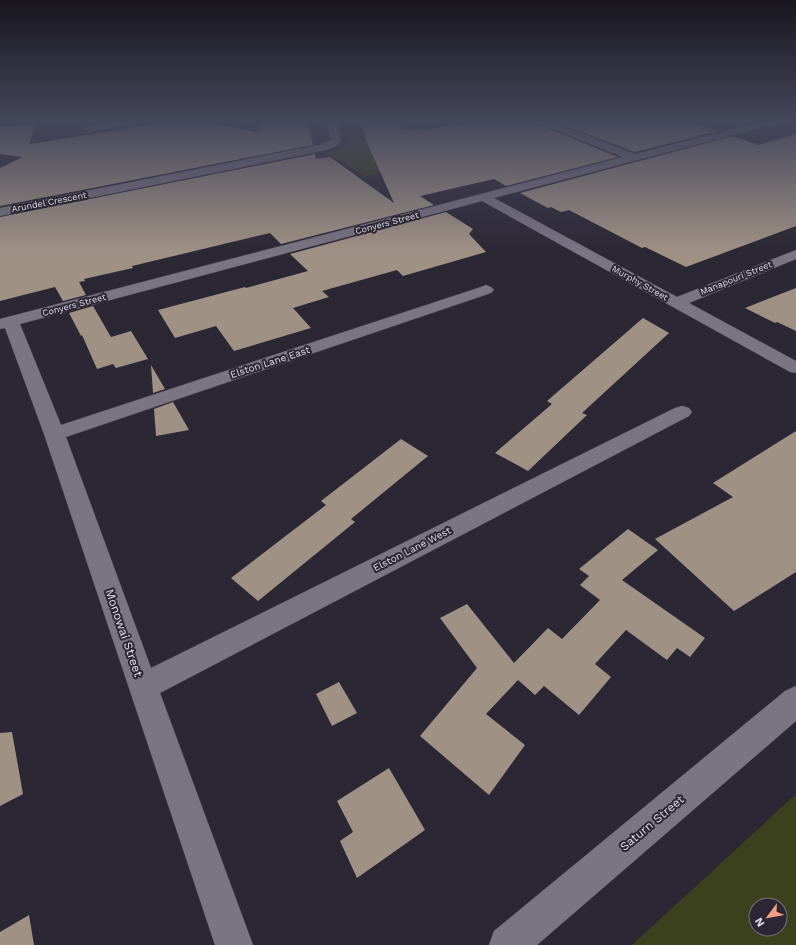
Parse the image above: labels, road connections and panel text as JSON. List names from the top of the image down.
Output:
{
  "streets": {
    "street": [
      "Arundel Crescent",
      "Conyers Street",
      "Manapouri Street",
      "Murphy Street",
      "Elston Lane East",
      "Elston Lane West",
      "Monowai Street",
      "Saturn Street"
    ]
  },
  "crossings": [
    ["Conyers Street", "Murphy Street"],
    ["Conyers Street", "Monowai Street"],
    ["Manapouri Street", "Murphy Street"],
    ["Elston Lane East", "Monowai Street"],
    ["Elston Lane West", "Monowai Street"]
  ],
  "north": "bottom left"
}
